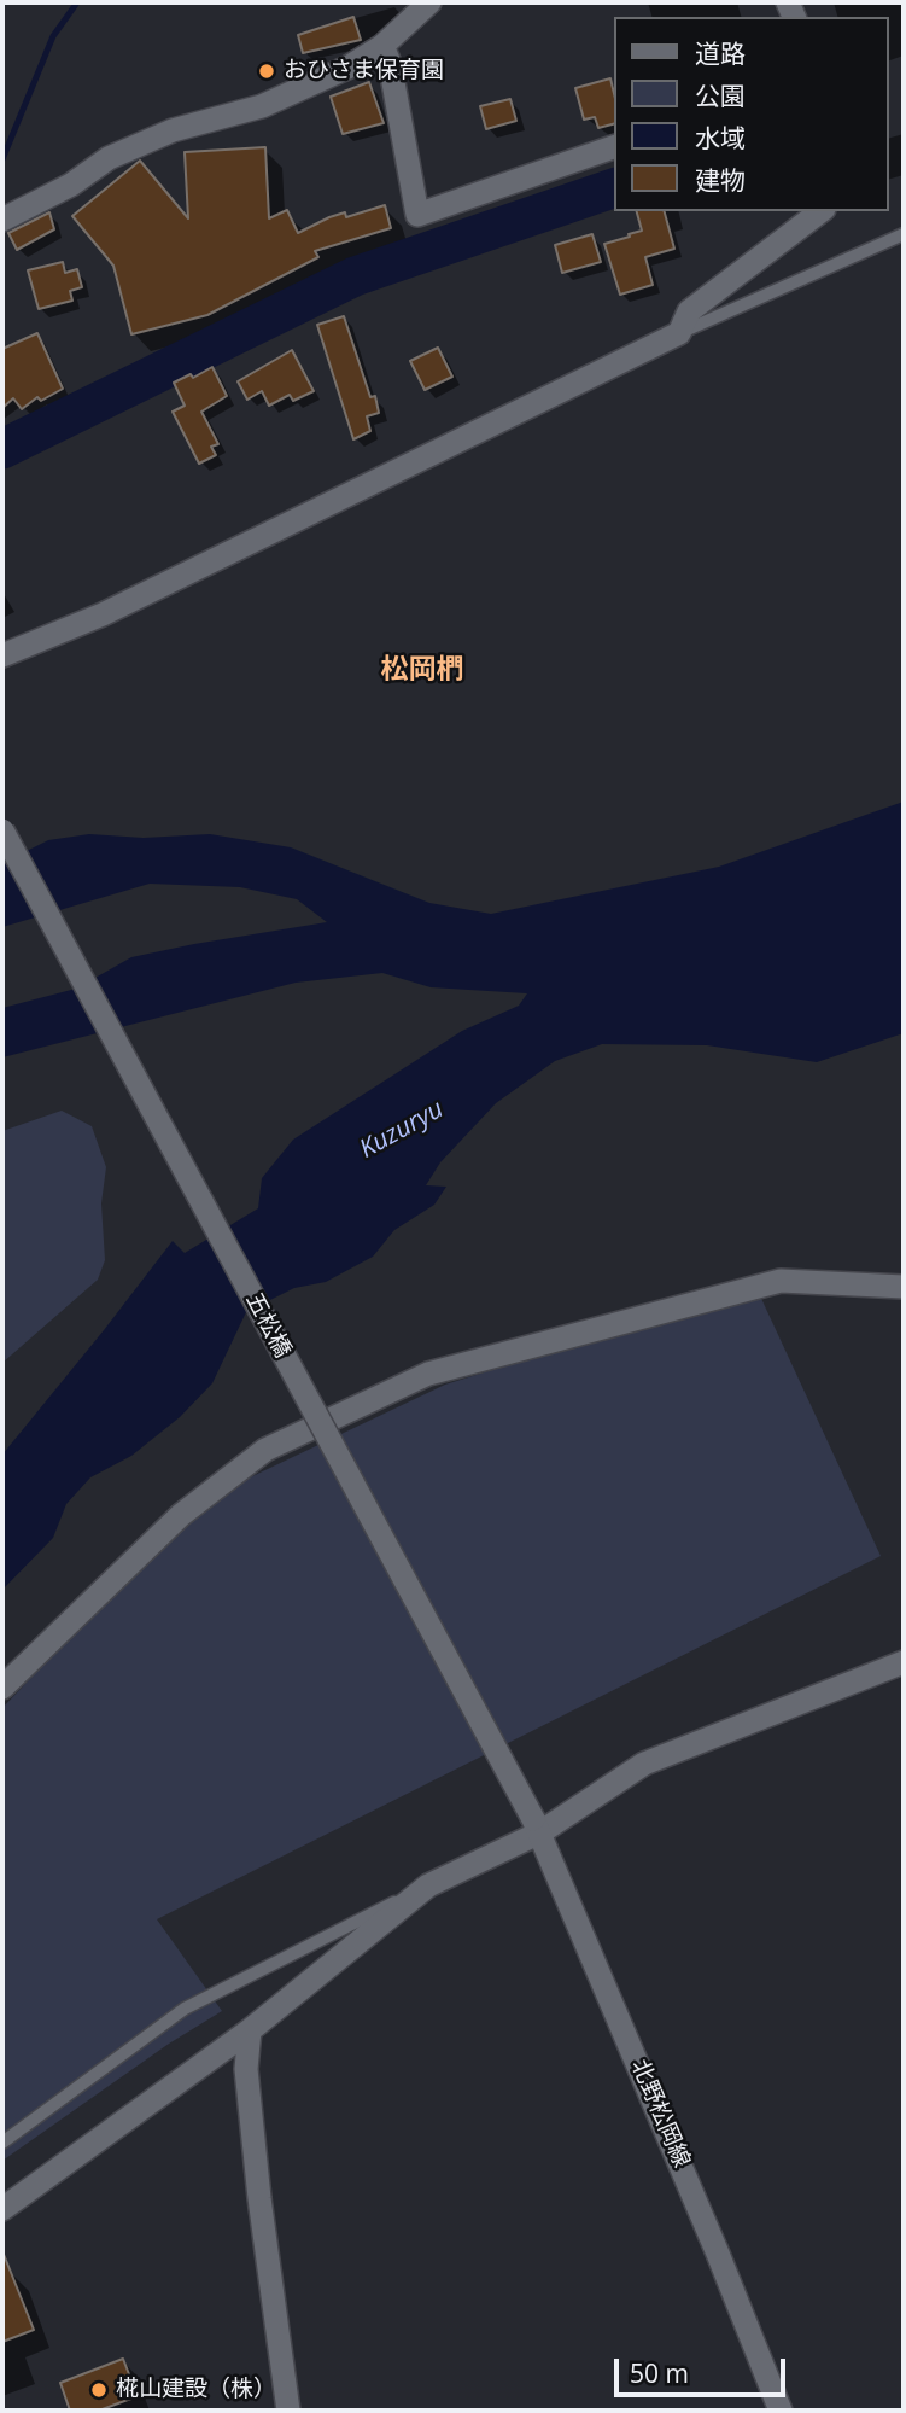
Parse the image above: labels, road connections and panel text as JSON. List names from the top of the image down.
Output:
{
  "streets": {
    "street": ["五松橋", "北野松岡線"]
  },
  "crossings": [
    ["五松橋", "北野松岡線"]
  ],
  "districts": ["松岡椚"],
  "water": ["Kuzuryu"],
  "places": ["おひさま保育園", "椛山建設（株）"],
  "legend": [
    "道路",
    "公園",
    "水域",
    "建物"
  ],
  "scale_bar": "50 m"
}
